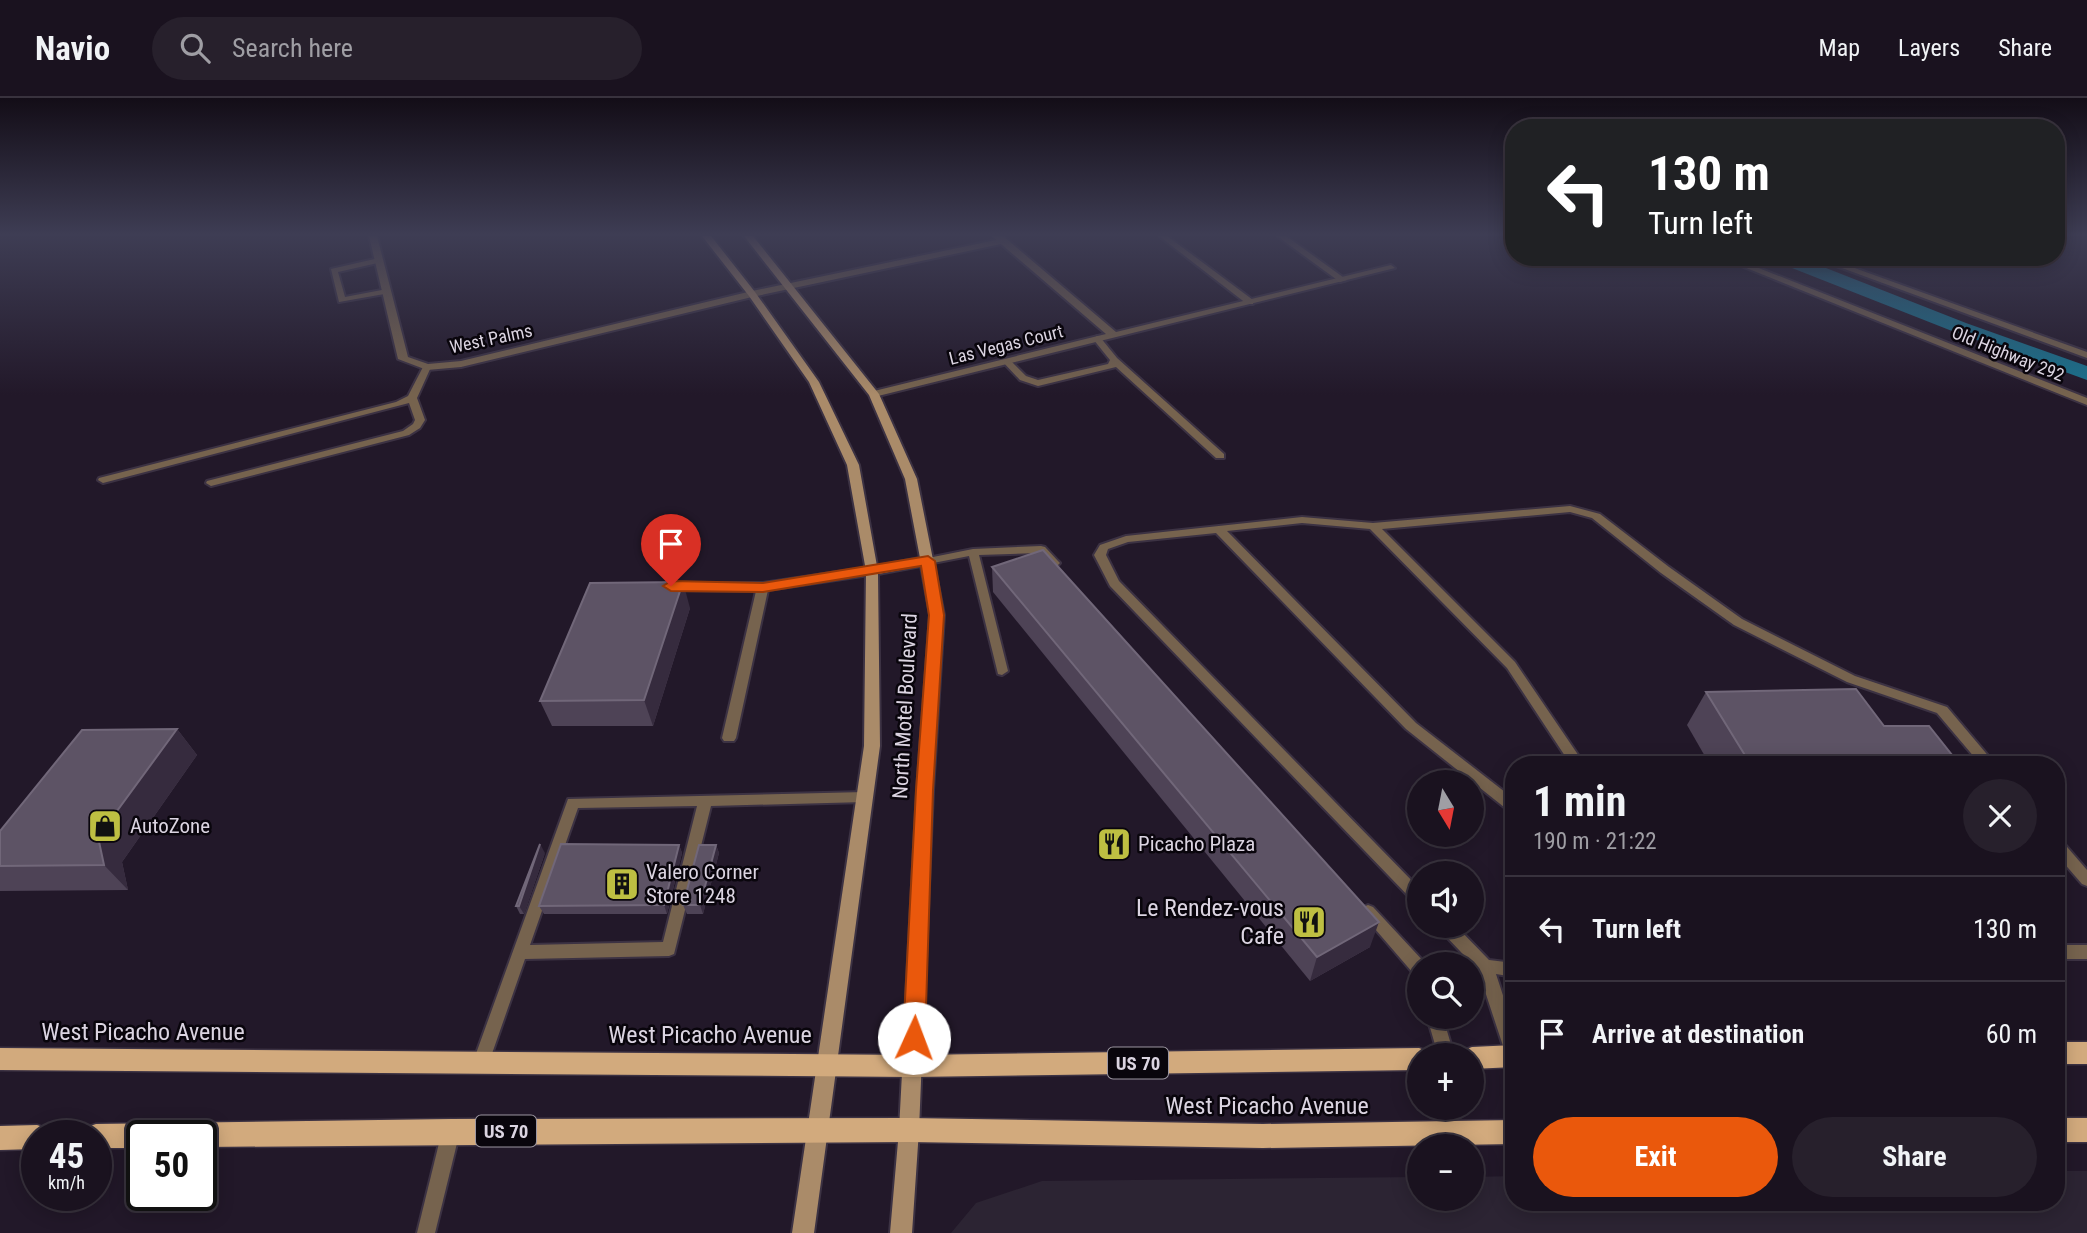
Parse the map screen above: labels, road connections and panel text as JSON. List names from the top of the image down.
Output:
{
  "streets": {
    "main road": ["North Motel Boulevard", "West Picacho Avenue", "US 70"],
    "street": ["West Palms", "Las Vegas Court", "Old Highway 292"]
  },
  "crossings": [
    ["West Palms", "North Motel Boulevard"],
    ["Las Vegas Court", "North Motel Boulevard"],
    ["North Motel Boulevard", "West Picacho Avenue"]
  ],
  "places": {
    "shop": ["AutoZone"],
    "restaurant": ["Picacho Plaza", "Le Rendez-vous Cafe"],
    "building": ["Valero Corner Store 1248"]
  },
  "north": "bottom",
  "page": {
    "header": "Navio",
    "search": "Search here",
    "nav": ["Map", "Layers", "Share"],
    "turn": ["130 m", "Turn left"],
    "heading": ["1 min", "190 m · 21:22"],
    "map_buttons": ["+", "−"],
    "list": [
      {
        "name": "Turn left",
        "value": "130 m"
      },
      {
        "name": "Arrive at destination",
        "value": "60 m"
      }
    ],
    "buttons": ["Exit", "Share"],
    "speed": "45 km/h",
    "limit": "50"
  }
}
